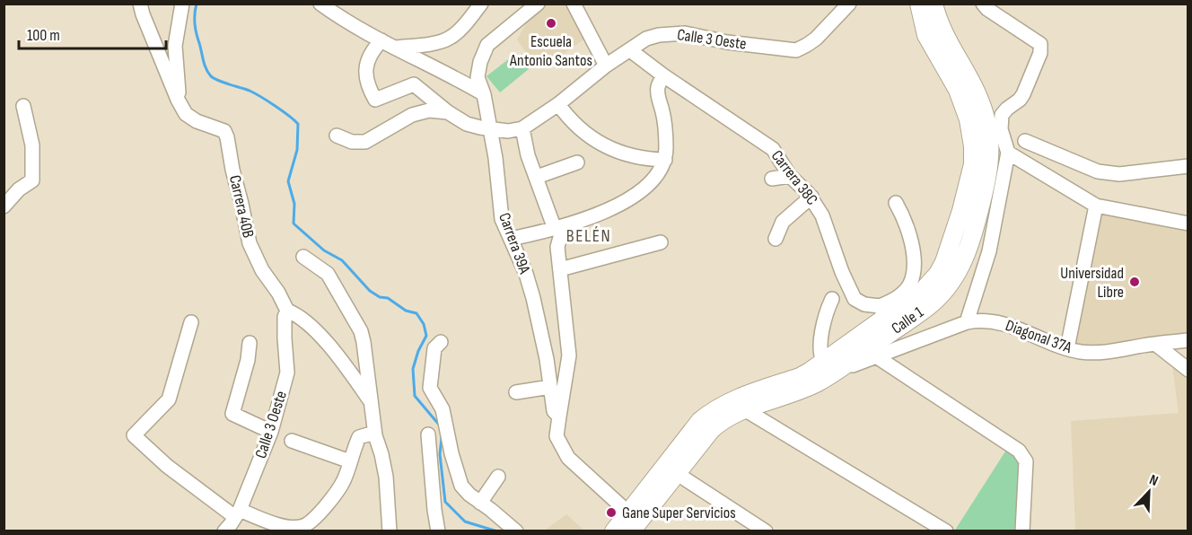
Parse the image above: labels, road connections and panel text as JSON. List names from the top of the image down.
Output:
{
  "streets": {
    "main road": ["Calle 1"],
    "street": [
      "Calle 3 Oeste",
      "Carrera 38C",
      "Carrera 40B",
      "Carrera 39A",
      "Diagonal 37A"
    ]
  },
  "crossings": [
    ["Calle 3 Oeste", "Carrera 38C"],
    ["Calle 3 Oeste", "Carrera 40B"],
    ["Carrera 38C", "Calle 1"],
    ["Carrera 39A", "Calle 1"],
    ["Calle 1", "Diagonal 37A"]
  ],
  "districts": ["BELÉN"],
  "places": ["Escuela Antonio Santos", "Universidad Libre", "Gane Super Servicios"],
  "scale_bar": "100 m",
  "north": "top right"
}
